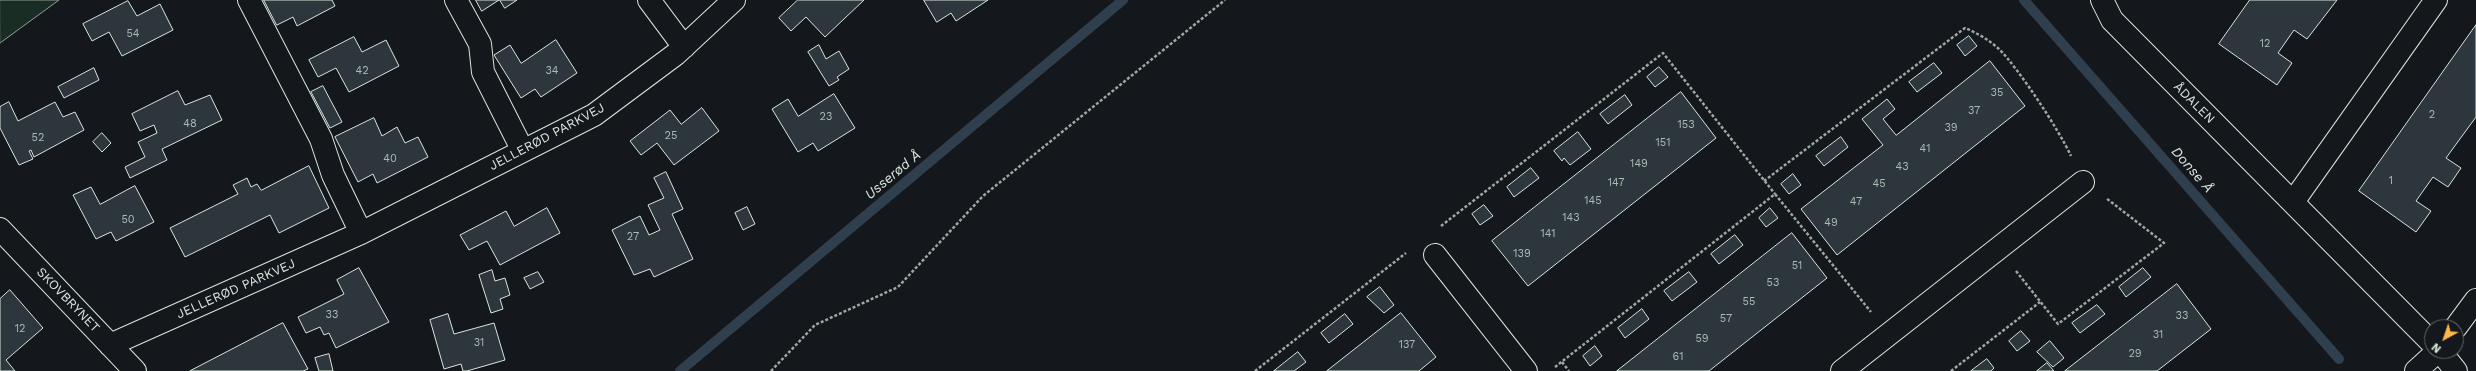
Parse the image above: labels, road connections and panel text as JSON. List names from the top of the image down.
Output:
{
  "streets": {
    "street": ["ÅDALEN", "JELLERØD PARKVEJ", "SKOVBRYNET"]
  },
  "crossings": [
    ["JELLERØD PARKVEJ", "SKOVBRYNET"]
  ],
  "water": ["Donse Å", "Usserød Å"],
  "house_numbers": [
    "54",
    "12",
    "42",
    "34",
    "35",
    "37",
    "2",
    "23",
    "48",
    "153",
    "39",
    "25",
    "52",
    "151",
    "41",
    "40",
    "149",
    "43",
    "1",
    "147",
    "45",
    "145",
    "47",
    "143",
    "50",
    "49",
    "141",
    "27",
    "139",
    "51",
    "53",
    "55",
    "33",
    "33",
    "57",
    "12",
    "31",
    "59",
    "31",
    "137",
    "29",
    "61"
  ],
  "north": "bottom left"
}
